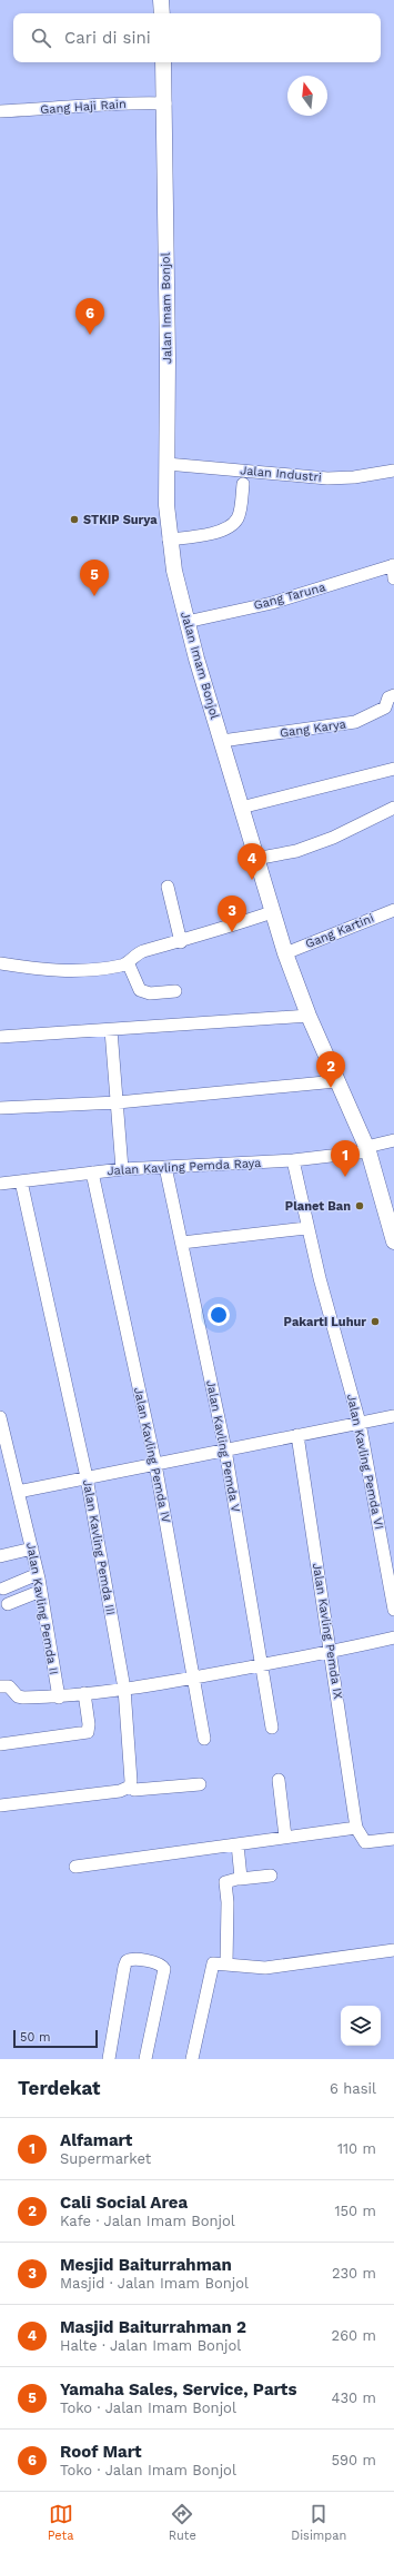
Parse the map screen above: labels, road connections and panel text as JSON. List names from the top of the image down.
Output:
{
  "streets": {
    "main road": ["Jalan Imam Bonjol"],
    "street": [
      "Gang Haji Rain",
      "Jalan Industri",
      "Gang Taruna",
      "Gang Karya",
      "Gang Kartini",
      "Jalan Kavling Pemda Raya",
      "Jalan Kavling Pemda V",
      "Jalan Kavling Pemda IV",
      "Jalan Kavling Pemda VI",
      "Jalan Kavling Pemda III",
      "Jalan Kavling Pemda II",
      "Jalan Kavling Pemda IX"
    ]
  },
  "crossings": [
    ["Gang Haji Rain", "Jalan Imam Bonjol"],
    ["Jalan Imam Bonjol", "Jalan Industri"],
    ["Jalan Imam Bonjol", "Gang Taruna"],
    ["Jalan Imam Bonjol", "Gang Karya"],
    ["Jalan Imam Bonjol", "Gang Kartini"],
    ["Jalan Imam Bonjol", "Jalan Kavling Pemda Raya"],
    ["Jalan Kavling Pemda Raya", "Jalan Kavling Pemda V"],
    ["Jalan Kavling Pemda Raya", "Jalan Kavling Pemda IV"],
    ["Jalan Kavling Pemda Raya", "Jalan Kavling Pemda VI"],
    ["Jalan Kavling Pemda Raya", "Jalan Kavling Pemda III"]
  ],
  "places": ["STKIP Surya", "Planet Ban", "Pakarti Luhur"],
  "scale_bar": "50 m",
  "north": "top",
  "page": {
    "search": "Cari di sini",
    "pins": [
      "6",
      "5",
      "4",
      "3",
      "2",
      "1"
    ],
    "scale": "50 m",
    "heading": ["Terdekat", "6 hasil"],
    "list": [
      {
        "mark": "1",
        "name": "Alfamart",
        "note": "Supermarket",
        "value": "110 m"
      },
      {
        "mark": "2",
        "name": "Cali Social Area",
        "note": "Kafe · Jalan Imam Bonjol",
        "value": "150 m"
      },
      {
        "mark": "3",
        "name": "Mesjid Baiturrahman",
        "note": "Masjid · Jalan Imam Bonjol",
        "value": "230 m"
      },
      {
        "mark": "4",
        "name": "Masjid Baiturrahman 2",
        "note": "Halte · Jalan Imam Bonjol",
        "value": "260 m"
      },
      {
        "mark": "5",
        "name": "Yamaha Sales, Service, Parts",
        "note": "Toko · Jalan Imam Bonjol",
        "value": "430 m"
      },
      {
        "mark": "6",
        "name": "Roof Mart",
        "note": "Toko · Jalan Imam Bonjol",
        "value": "590 m"
      }
    ],
    "nav": ["Peta", "Rute", "Disimpan"]
  }
}
